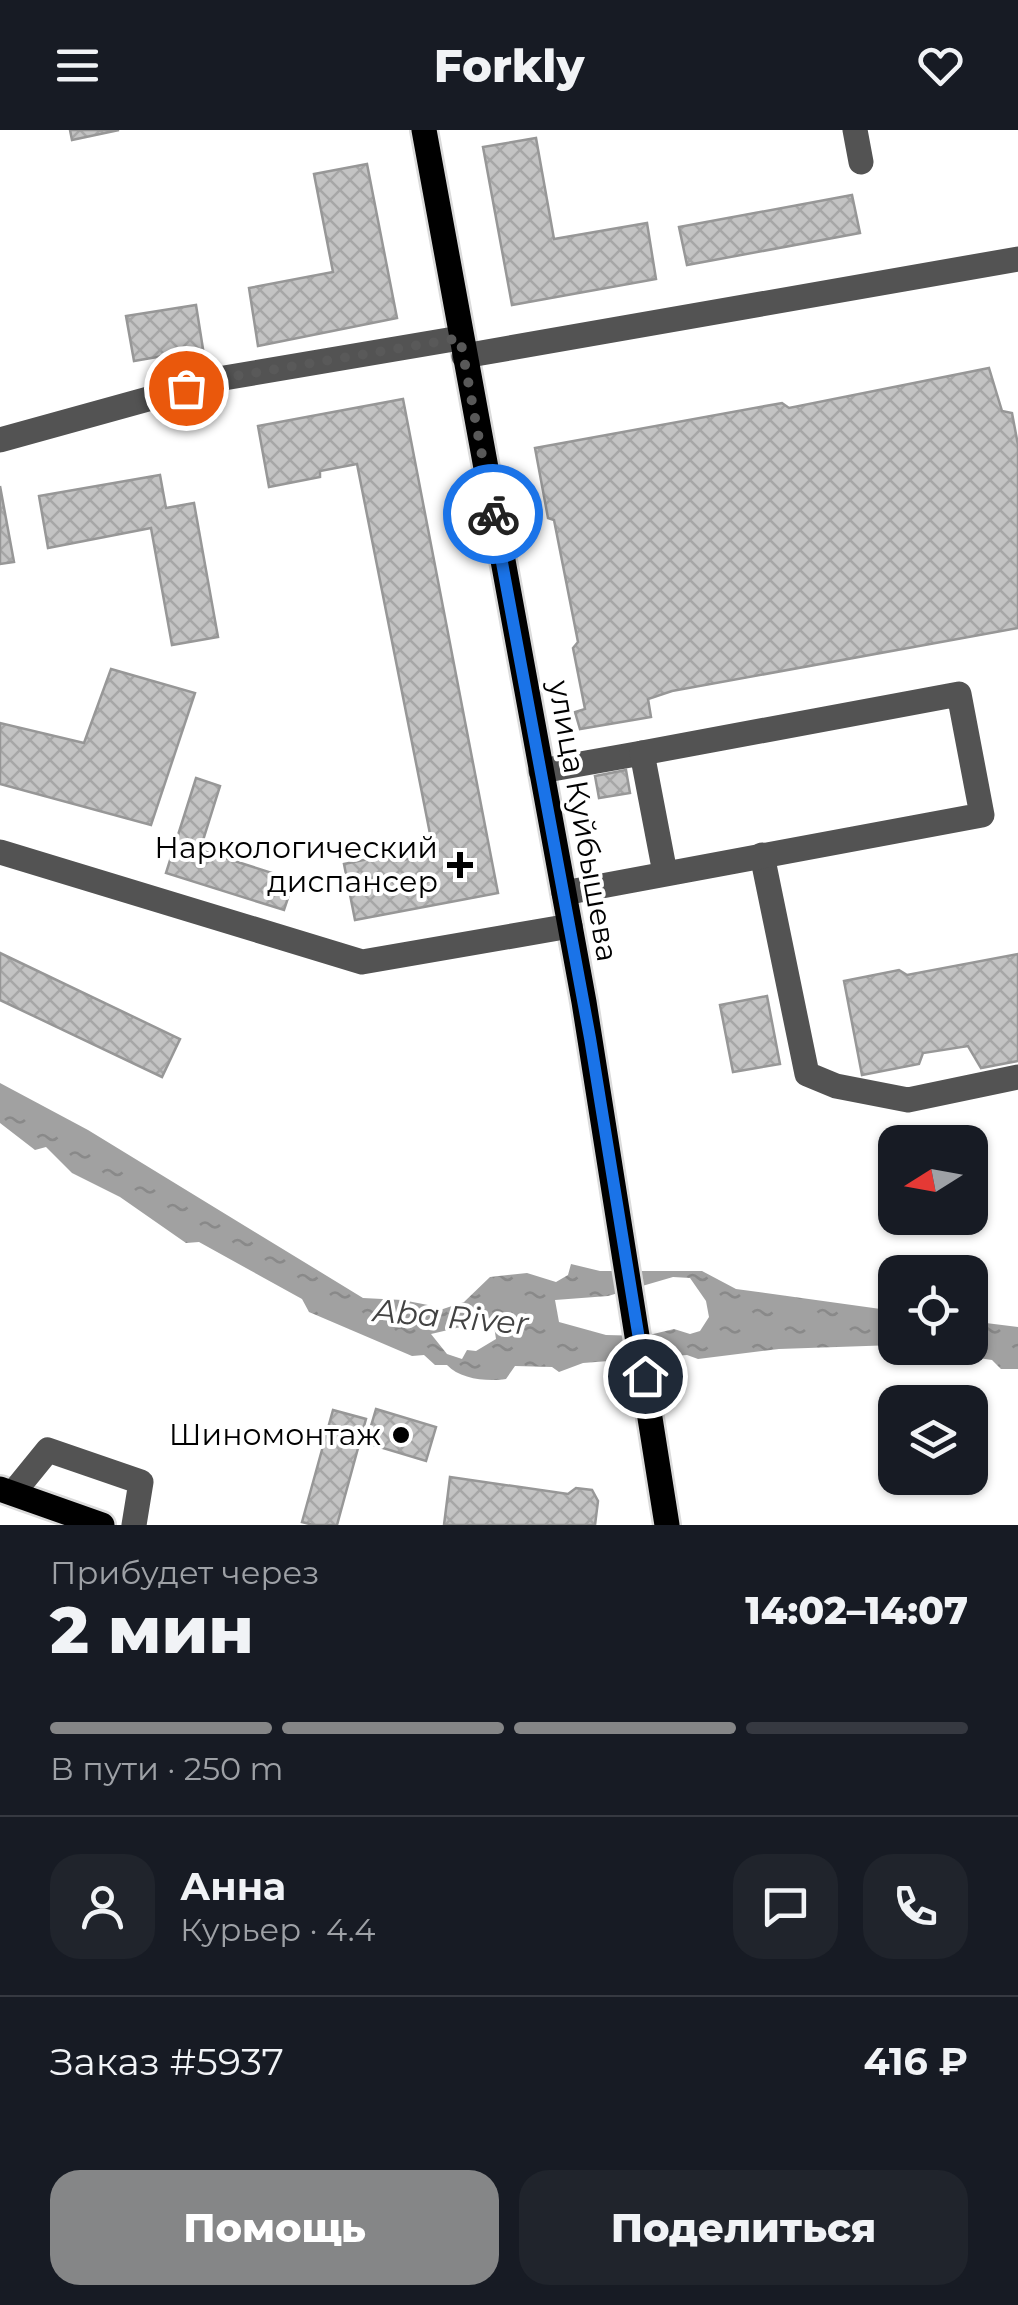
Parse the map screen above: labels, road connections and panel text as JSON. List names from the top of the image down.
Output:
{
  "streets": {
    "main road": ["улица Куйбышева"]
  },
  "water": ["Aba River"],
  "places": {
    "health": ["Наркологический диспансер"],
    "other": ["Шиномонтаж"]
  },
  "north": "left",
  "page": {
    "header": "Forkly",
    "heading": ["2 мин", "Прибудет через", "14:02–14:07"],
    "panel": [
      "Анна",
      "Курьер · 4.4",
      "Заказ #5937",
      "416 ₽"
    ],
    "bar": "В пути · 250 m",
    "buttons": ["Помощь", "Поделиться"]
  }
}
